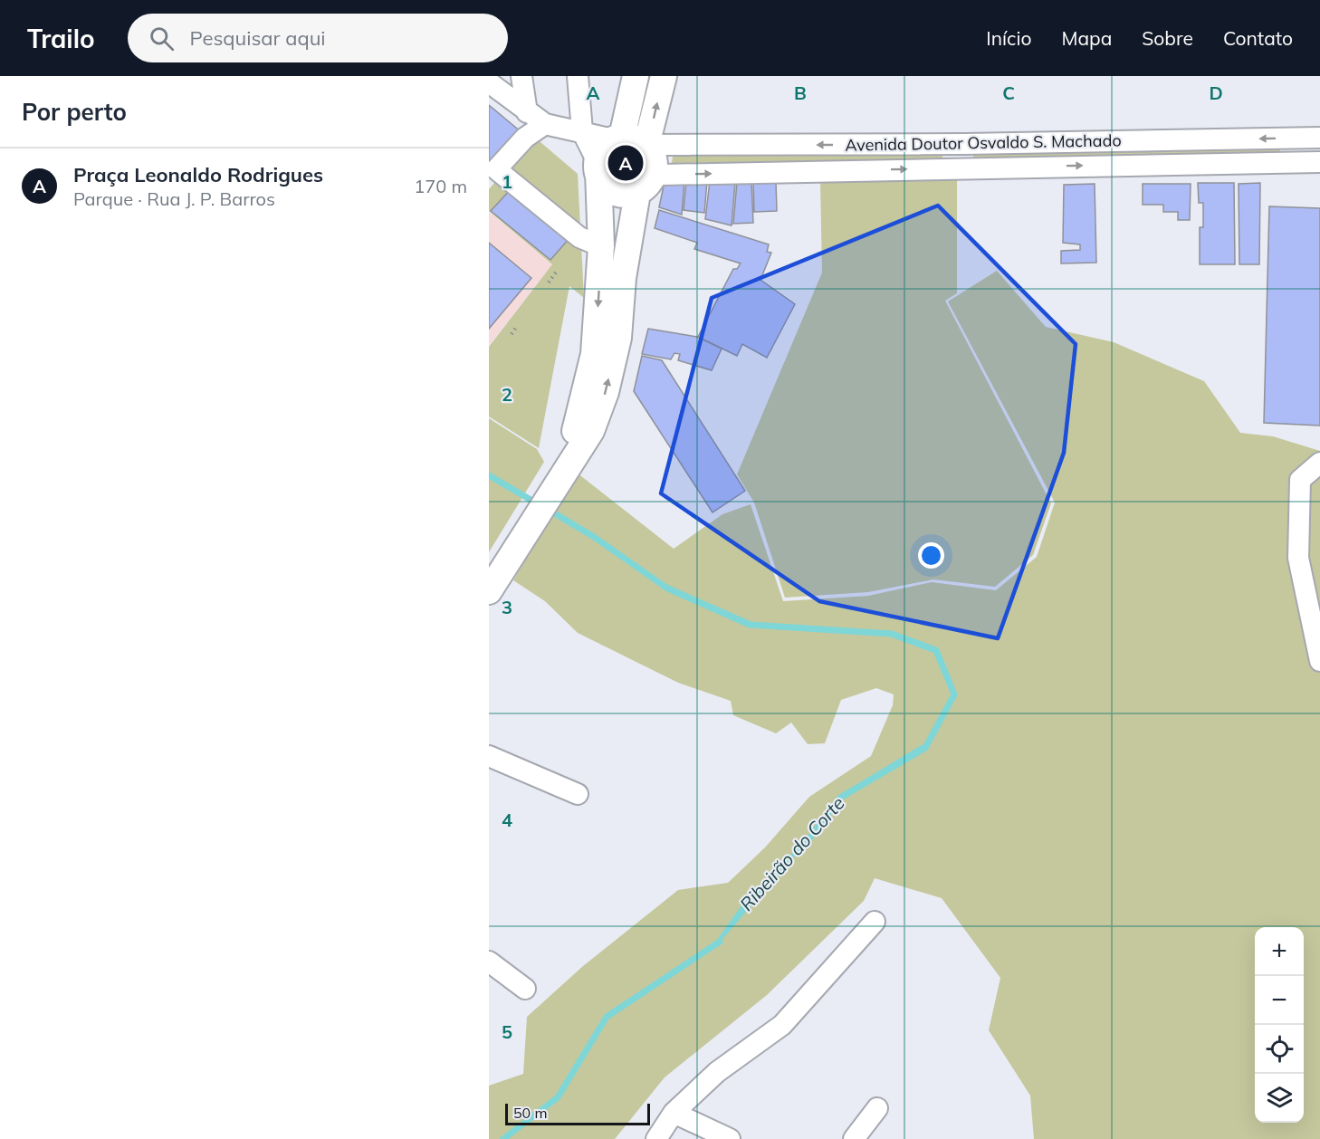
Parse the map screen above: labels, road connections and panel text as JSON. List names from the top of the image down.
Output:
{
  "streets": {
    "street": ["Avenida Doutor Osvaldo S. Machado"]
  },
  "water": ["Ribeirão do Corte"],
  "scale_bar": "50 m",
  "page": {
    "header": "Trailo",
    "search": "Pesquisar aqui",
    "nav": [
      "Início",
      "Mapa",
      "Sobre",
      "Contato"
    ],
    "heading": "Por perto",
    "pins": "A",
    "list": [
      {
        "mark": "A",
        "name": "Praça Leonaldo Rodrigues",
        "note": "Parque · Rua J. P. Barros",
        "value": "170 m"
      }
    ],
    "map_buttons": ["+", "−"],
    "scale": "50 m"
  },
  "grid": {
    "columns": [
      "A",
      "B",
      "C",
      "D"
    ],
    "rows": [
      "1",
      "2",
      "3",
      "4",
      "5"
    ]
  }
}
